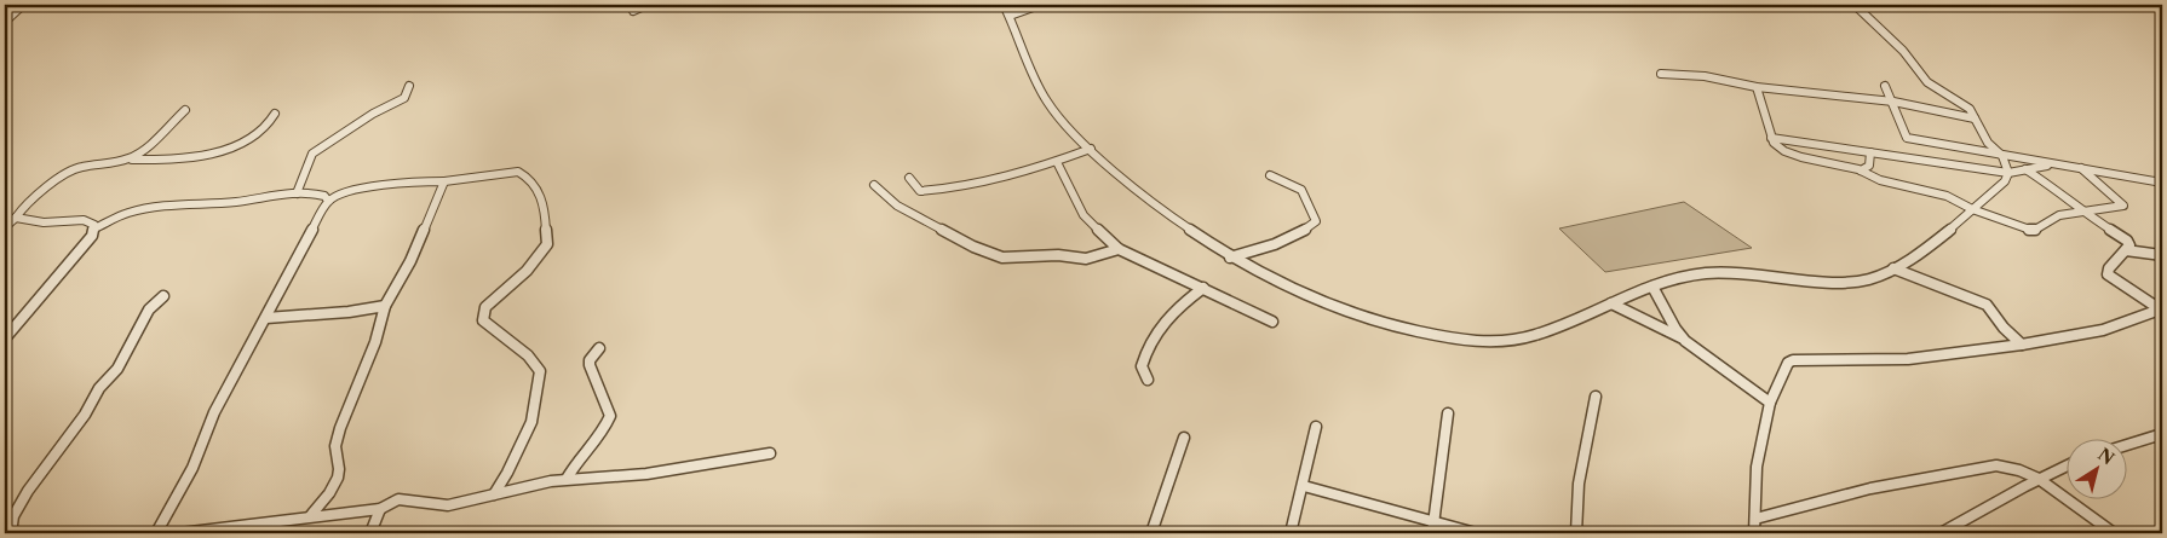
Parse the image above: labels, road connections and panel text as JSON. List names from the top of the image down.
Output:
{
  "north": "top right"
}
